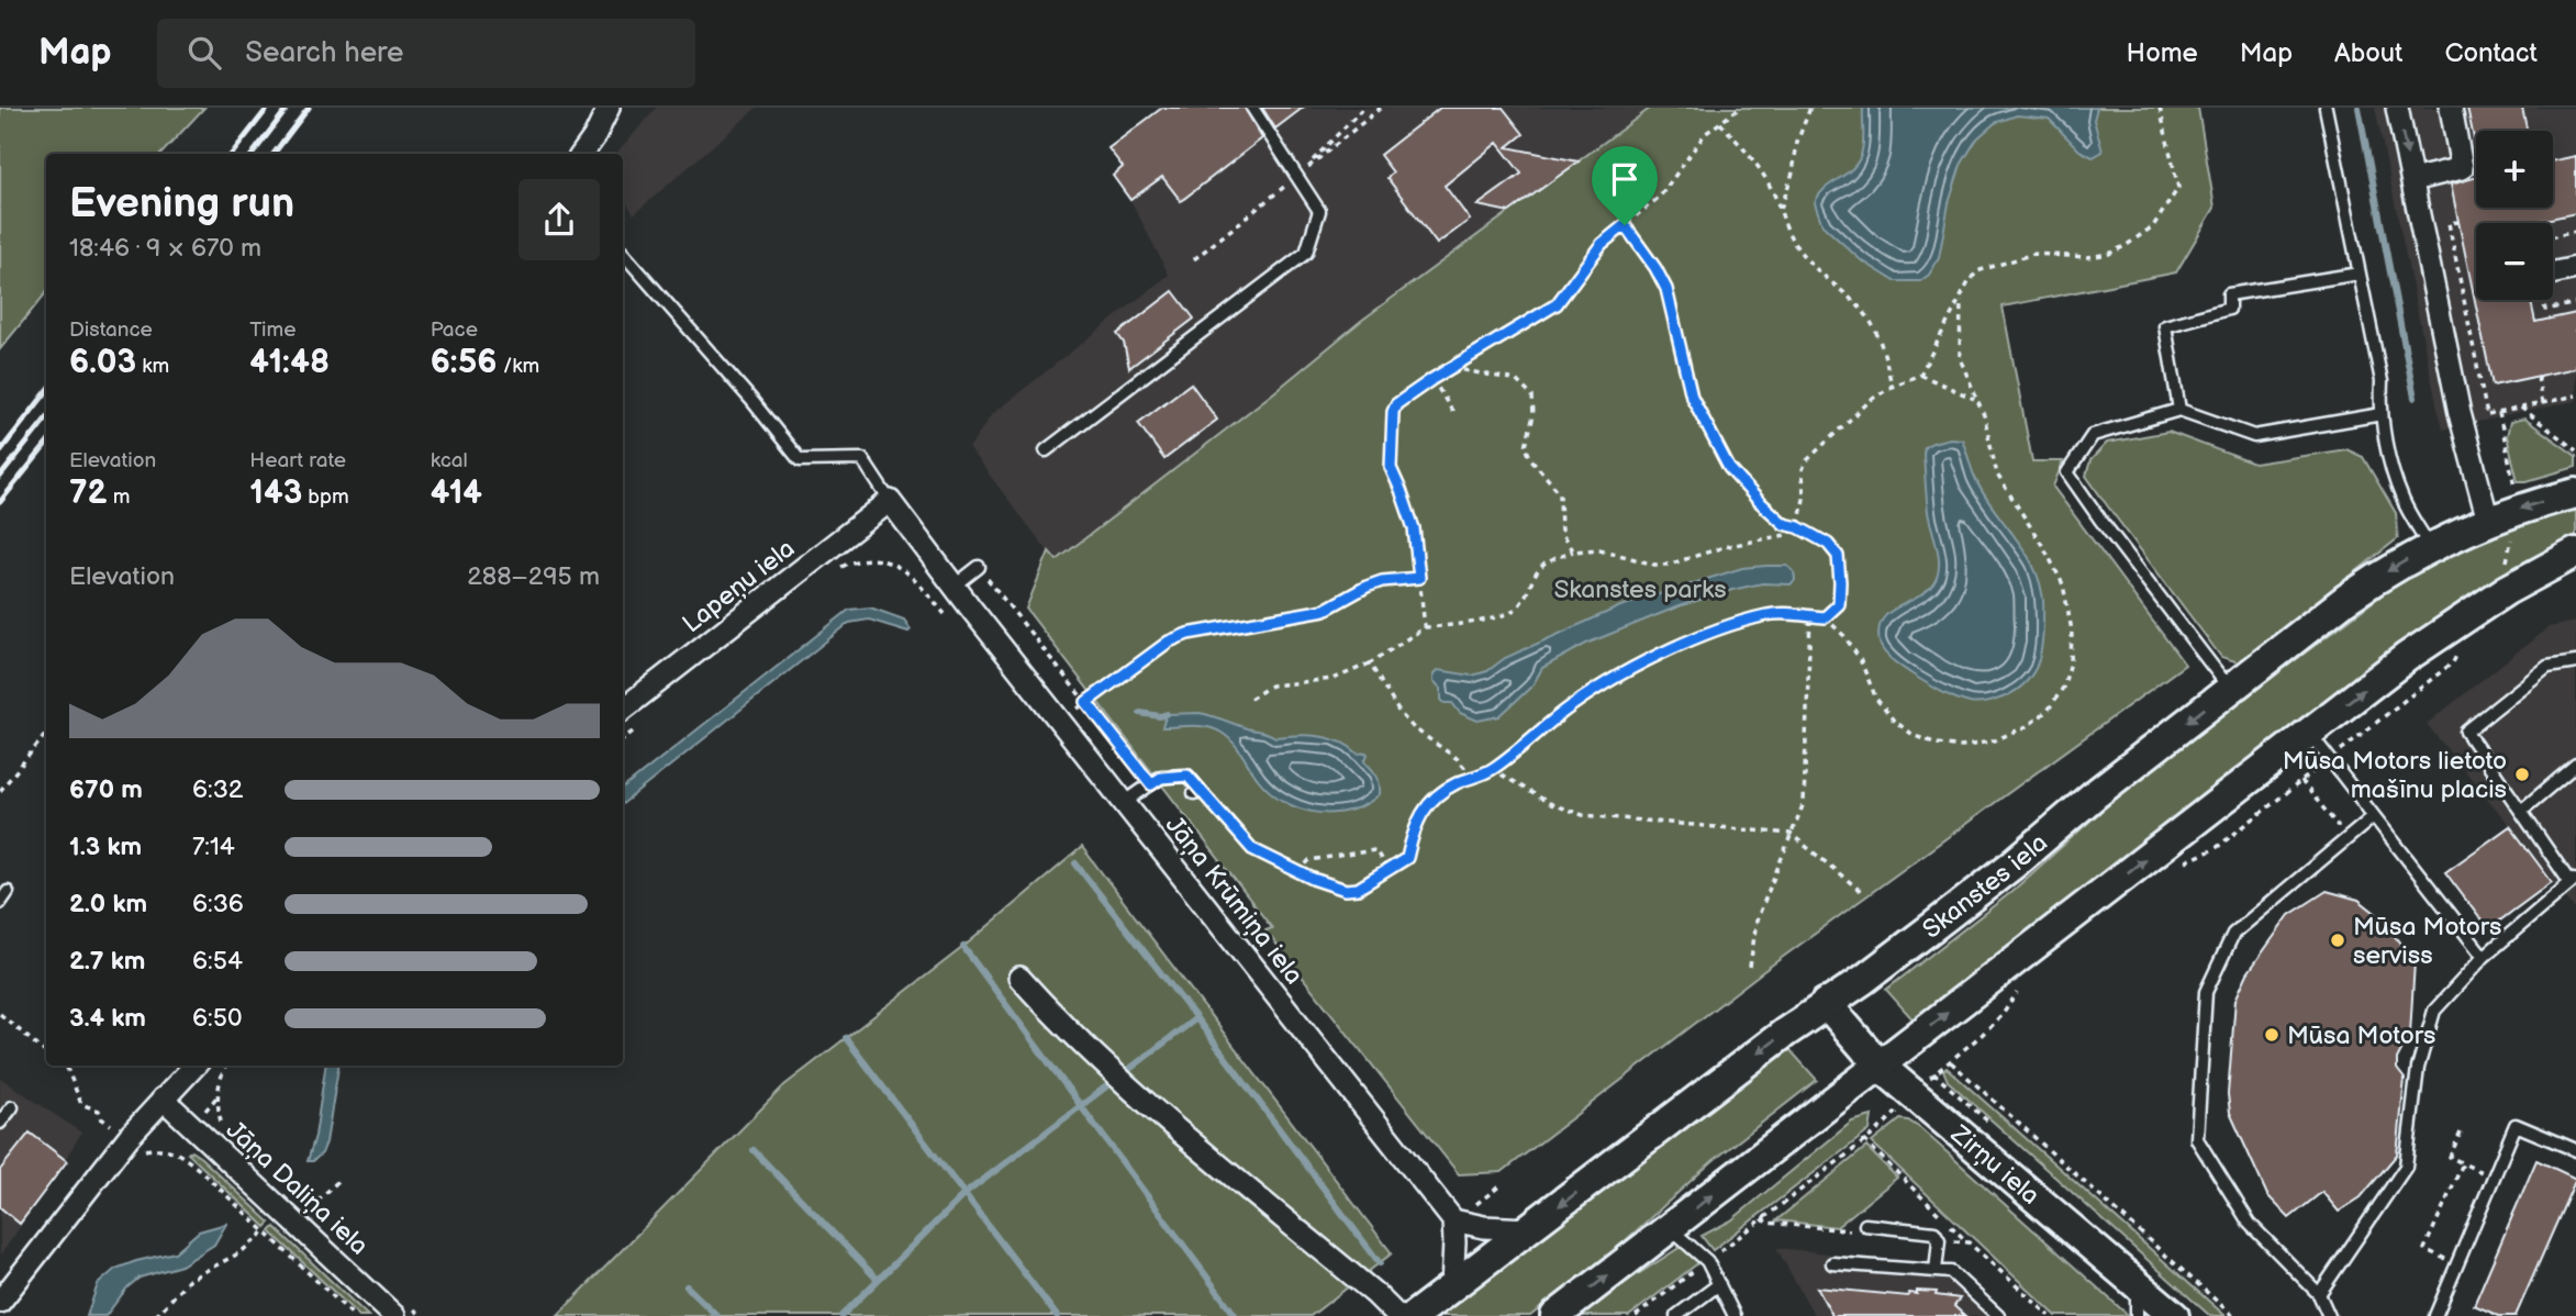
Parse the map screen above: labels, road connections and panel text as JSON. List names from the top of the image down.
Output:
{
  "streets": {
    "main road": ["Skanstes iela", "Zirņu iela"],
    "street": ["Lapeņu iela", "Jāņa Krūmiņa iela", "Jāņa Daliņa iela"]
  },
  "crossings": [
    ["Lapeņu iela", "Jāņa Krūmiņa iela"],
    ["Skanstes iela", "Zirņu iela"]
  ],
  "parks": ["Skanstes parks"],
  "places": ["Mūsa Motors lietoto mašīnu placis", "Mūsa Motors serviss", "Mūsa Motors"],
  "page": {
    "header": "Map",
    "search": "Search here",
    "nav": [
      "Home",
      "Map",
      "About",
      "Contact"
    ],
    "map_buttons": ["+", "−"],
    "heading": ["Evening run", "18:46 · 9 × 670 m"],
    "stats": [
      ["Distance", "6.03 km"],
      ["Time", "41:48"],
      ["Pace", "6:56 /km"],
      ["Elevation", "72 m"],
      ["Heart rate", "143 bpm"],
      ["kcal", "414"]
    ],
    "chart": ["Elevation", "288–295 m"],
    "list": [
      {
        "name": "670 m",
        "note": "6:32"
      },
      {
        "name": "1.3 km",
        "note": "7:14"
      },
      {
        "name": "2.0 km",
        "note": "6:36"
      },
      {
        "name": "2.7 km",
        "note": "6:54"
      },
      {
        "name": "3.4 km",
        "note": "6:50"
      }
    ]
  }
}
